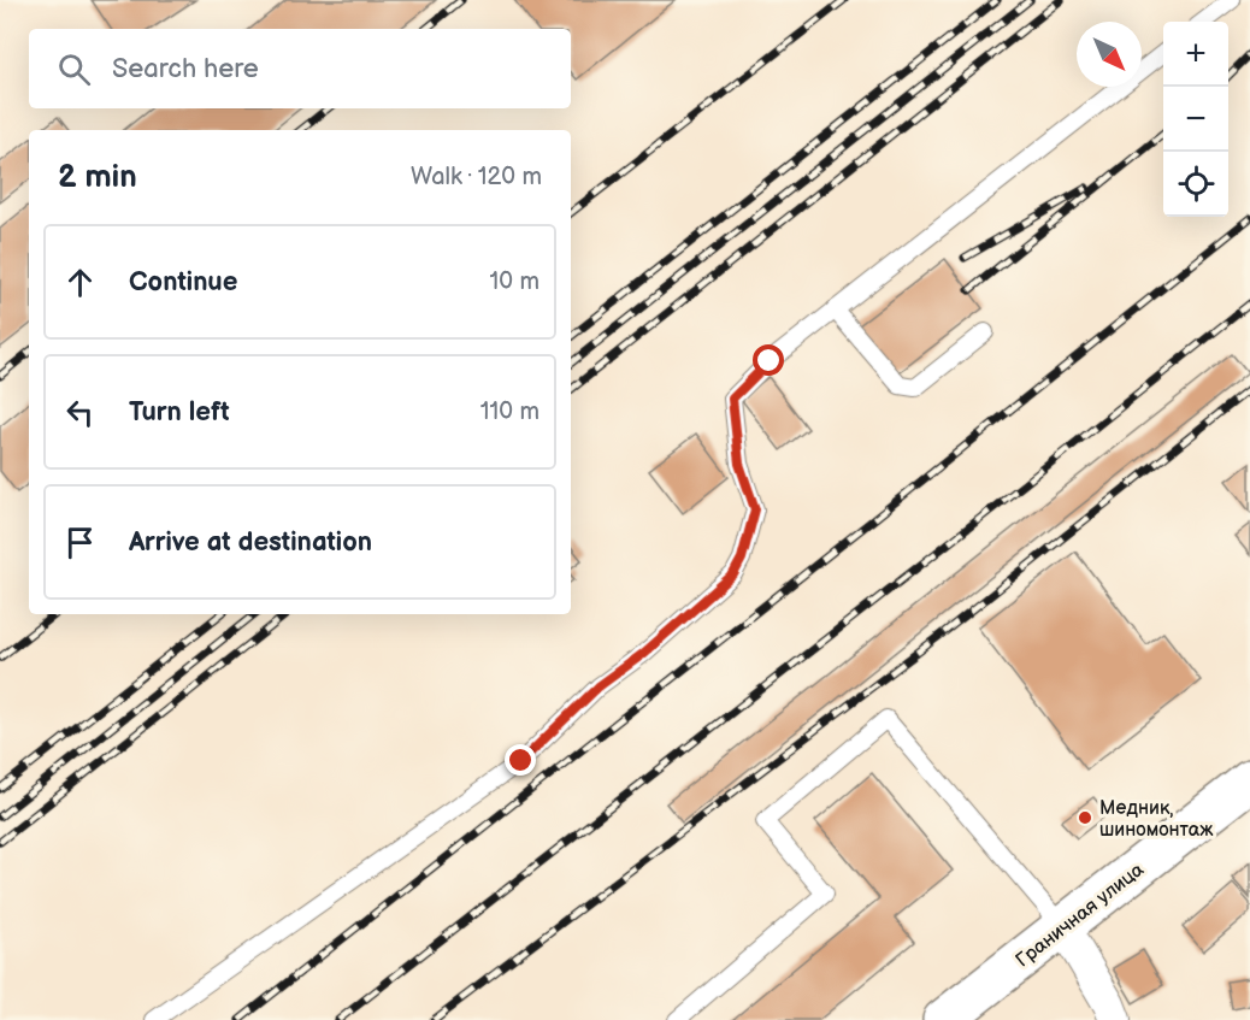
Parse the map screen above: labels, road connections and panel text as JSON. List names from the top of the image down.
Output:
{
  "streets": {
    "main road": ["Граничная улица"]
  },
  "places": ["Медник, шиномонтаж"],
  "north": "bottom right",
  "page": {
    "map_buttons": ["+", "−"],
    "search": "Search here",
    "heading": ["2 min", "Walk · 120 m"],
    "list": [
      ["Continue", "10 m"],
      ["Turn left", "110 m"],
      "Arrive at destination"
    ]
  }
}
